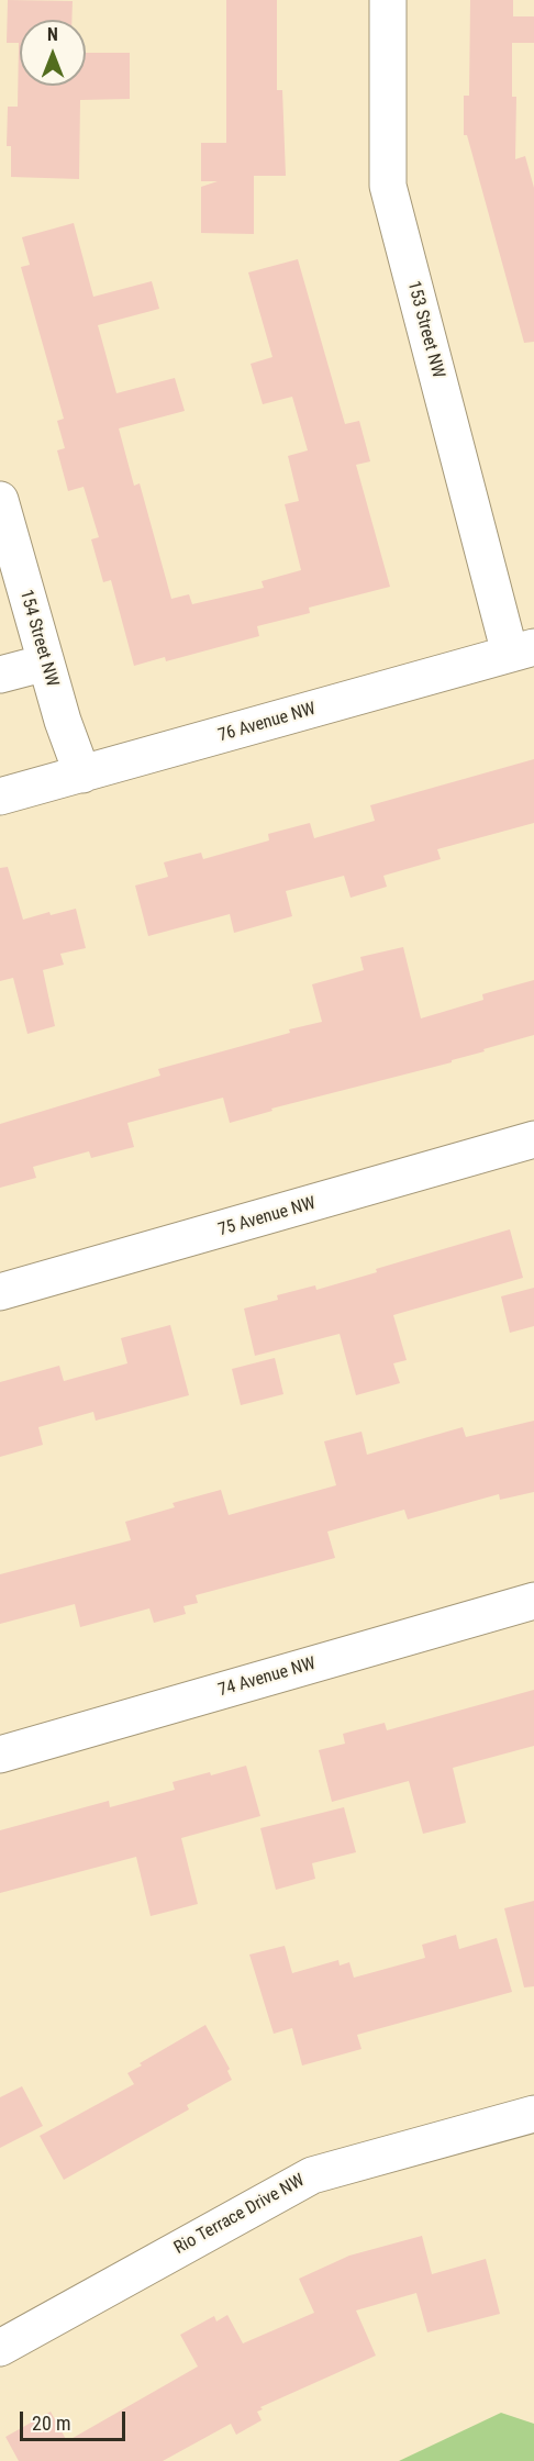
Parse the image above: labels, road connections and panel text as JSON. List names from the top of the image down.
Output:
{
  "streets": {
    "street": [
      "153 Street NW",
      "154 Street NW",
      "76 Avenue NW",
      "75 Avenue NW",
      "74 Avenue NW",
      "Rio Terrace Drive NW"
    ]
  },
  "crossings": [
    ["153 Street NW", "76 Avenue NW"],
    ["154 Street NW", "76 Avenue NW"]
  ],
  "scale_bar": "20 m",
  "north": "top"
}
